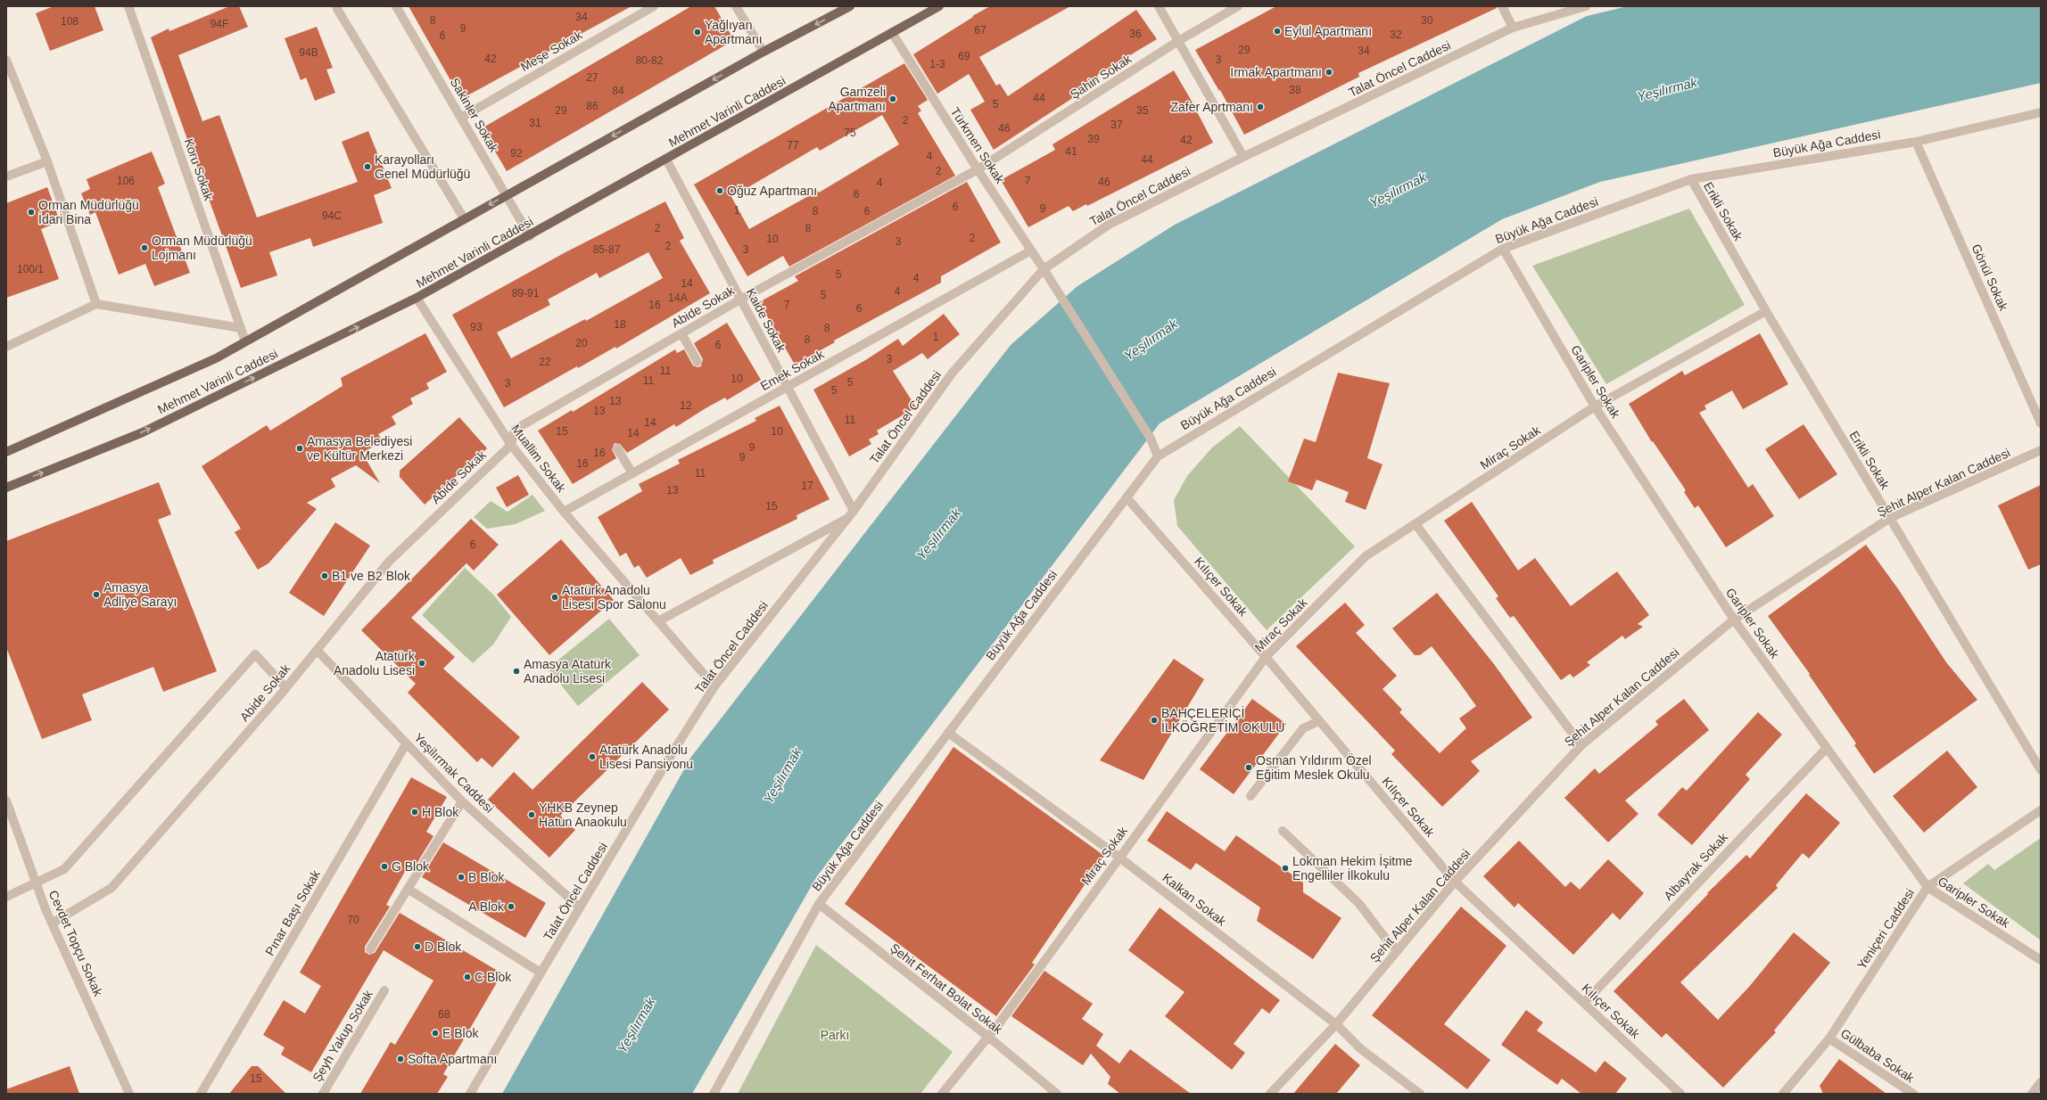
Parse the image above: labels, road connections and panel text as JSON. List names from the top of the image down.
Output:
{
  "streets": {
    "main road": ["Mehmet Varinli Caddesi"],
    "street": [
      "Meşe Sokak",
      "Talat Öncel Caddesi",
      "Şahin Sokak",
      "Sakinler Sokak",
      "Büyük Ağa Caddesi",
      "Türkmen Sokak",
      "Koru Sokak",
      "Erikli Sokak",
      "Gönül Sokak",
      "Abide Sokak",
      "Kaide Sokak",
      "Emek Sokak",
      "Garipler Sokak",
      "Miraç Sokak",
      "Muallim Sokak",
      "Şehit Alper Kalan Caddesi",
      "Kılıçer Sokak",
      "Yeşilırmak Caddesi",
      "Albayrak Sokak",
      "Kalkan Sokak",
      "Pınar Başı Sokak",
      "Yeniçeri Caddesi",
      "Cevdet Topçu Sokak",
      "Şehit Ferhat Bolat Sokak",
      "Şeyh Yakup Sokak",
      "Gülbaba Sokak"
    ]
  },
  "crossings": [
    ["Meşe Sokak", "Sakinler Sokak"],
    ["Talat Öncel Caddesi", "Türkmen Sokak"],
    ["Talat Öncel Caddesi", "Kaide Sokak"],
    ["Talat Öncel Caddesi", "Muallim Sokak"],
    ["Talat Öncel Caddesi", "Yeşilırmak Caddesi"],
    ["Şahin Sokak", "Türkmen Sokak"],
    ["Şahin Sokak", "Abide Sokak"],
    ["Mehmet Varinli Caddesi", "Sakinler Sokak"],
    ["Mehmet Varinli Caddesi", "Türkmen Sokak"],
    ["Mehmet Varinli Caddesi", "Koru Sokak"],
    ["Mehmet Varinli Caddesi", "Kaide Sokak"],
    ["Mehmet Varinli Caddesi", "Muallim Sokak"],
    ["Büyük Ağa Caddesi", "Türkmen Sokak"],
    ["Büyük Ağa Caddesi", "Erikli Sokak"],
    ["Büyük Ağa Caddesi", "Gönül Sokak"],
    ["Büyük Ağa Caddesi", "Garipler Sokak"],
    ["Büyük Ağa Caddesi", "Kılıçer Sokak"],
    ["Büyük Ağa Caddesi", "Kalkan Sokak"],
    ["Büyük Ağa Caddesi", "Şehit Ferhat Bolat Sokak"],
    ["Türkmen Sokak", "Abide Sokak"],
    ["Türkmen Sokak", "Emek Sokak"],
    ["Erikli Sokak", "Miraç Sokak"],
    ["Erikli Sokak", "Şehit Alper Kalan Caddesi"],
    ["Abide Sokak", "Kaide Sokak"],
    ["Abide Sokak", "Muallim Sokak"],
    ["Abide Sokak", "Yeşilırmak Caddesi"],
    ["Abide Sokak", "Cevdet Topçu Sokak"],
    ["Kaide Sokak", "Emek Sokak"],
    ["Emek Sokak", "Muallim Sokak"],
    ["Garipler Sokak", "Miraç Sokak"],
    ["Garipler Sokak", "Şehit Alper Kalan Caddesi"],
    ["Garipler Sokak", "Albayrak Sokak"],
    ["Garipler Sokak", "Yeniçeri Caddesi"],
    ["Miraç Sokak", "Kılıçer Sokak"],
    ["Miraç Sokak", "Kalkan Sokak"],
    ["Miraç Sokak", "Şehit Ferhat Bolat Sokak"],
    ["Şehit Alper Kalan Caddesi", "Kılıçer Sokak"],
    ["Şehit Alper Kalan Caddesi", "Kalkan Sokak"],
    ["Kılıçer Sokak", "Albayrak Sokak"],
    ["Yeşilırmak Caddesi", "Pınar Başı Sokak"],
    ["Yeniçeri Caddesi", "Gülbaba Sokak"]
  ],
  "water": ["Yeşilırmak"],
  "parks": ["Parkı"],
  "places": [
    "Eylül Apartmanı",
    "Yağlıyan Apartmanı",
    "Irmak Apartmanı",
    "Gamzeli Apartmanı",
    "Zafer Aprtmanı",
    "Karayolları Genel Müdürlüğü",
    "Oğuz Apartmanı",
    "Orman Müdürlüğü İdari Bina",
    "Orman Müdürlüğü Lojmanı",
    "Amasya Belediyesi ve Kültür Merkezi",
    "B1 ve B2 Blok",
    "Amasya Adliye Sarayı",
    "Atatürk Anadolu Lisesi Spor Salonu",
    "Atatürk Anadolu Lisesi",
    "Amasya Atatürk Anadolu Lisesi",
    "BAHÇELERİÇİ İLKÖĞRETİM OKULU",
    "Atatürk Anadolu Lisesi Pansiyonu",
    "Osman Yıldırım Özel Eğitim Meslek Okulu",
    "H Blok",
    "YHKB Zeynep Hatun Anaokulu",
    "G Blok",
    "Lokman Hekim İşitme Engelliler İlkokulu",
    "B Blok",
    "A Blok",
    "D Blok",
    "C Blok",
    "E Blok",
    "Softa Apartmanı"
  ],
  "house_numbers": [
    "34",
    "8",
    "30",
    "108",
    "94F",
    "9",
    "67",
    "36",
    "32",
    "6",
    "29",
    "34",
    "94B",
    "69",
    "42",
    "3",
    "80-82",
    "1-3",
    "27",
    "38",
    "84",
    "44",
    "5",
    "86",
    "29",
    "35",
    "2",
    "31",
    "37",
    "46",
    "75",
    "39",
    "42",
    "77",
    "41",
    "92",
    "4",
    "44",
    "2",
    "106",
    "7",
    "46",
    "4",
    "6",
    "6",
    "9",
    "1",
    "8",
    "6",
    "94C",
    "2",
    "8",
    "2",
    "10",
    "3",
    "2",
    "85-87",
    "3",
    "100/1",
    "5",
    "4",
    "14",
    "4",
    "89-91",
    "5",
    "14A",
    "16",
    "7",
    "6",
    "18",
    "93",
    "8",
    "1",
    "8",
    "20",
    "6",
    "3",
    "22",
    "11",
    "10",
    "11",
    "5",
    "3",
    "5",
    "13",
    "12",
    "13",
    "11",
    "14",
    "15",
    "10",
    "14",
    "9",
    "16",
    "9",
    "16",
    "11",
    "17",
    "13",
    "15",
    "6",
    "70",
    "68",
    "15"
  ]
}
